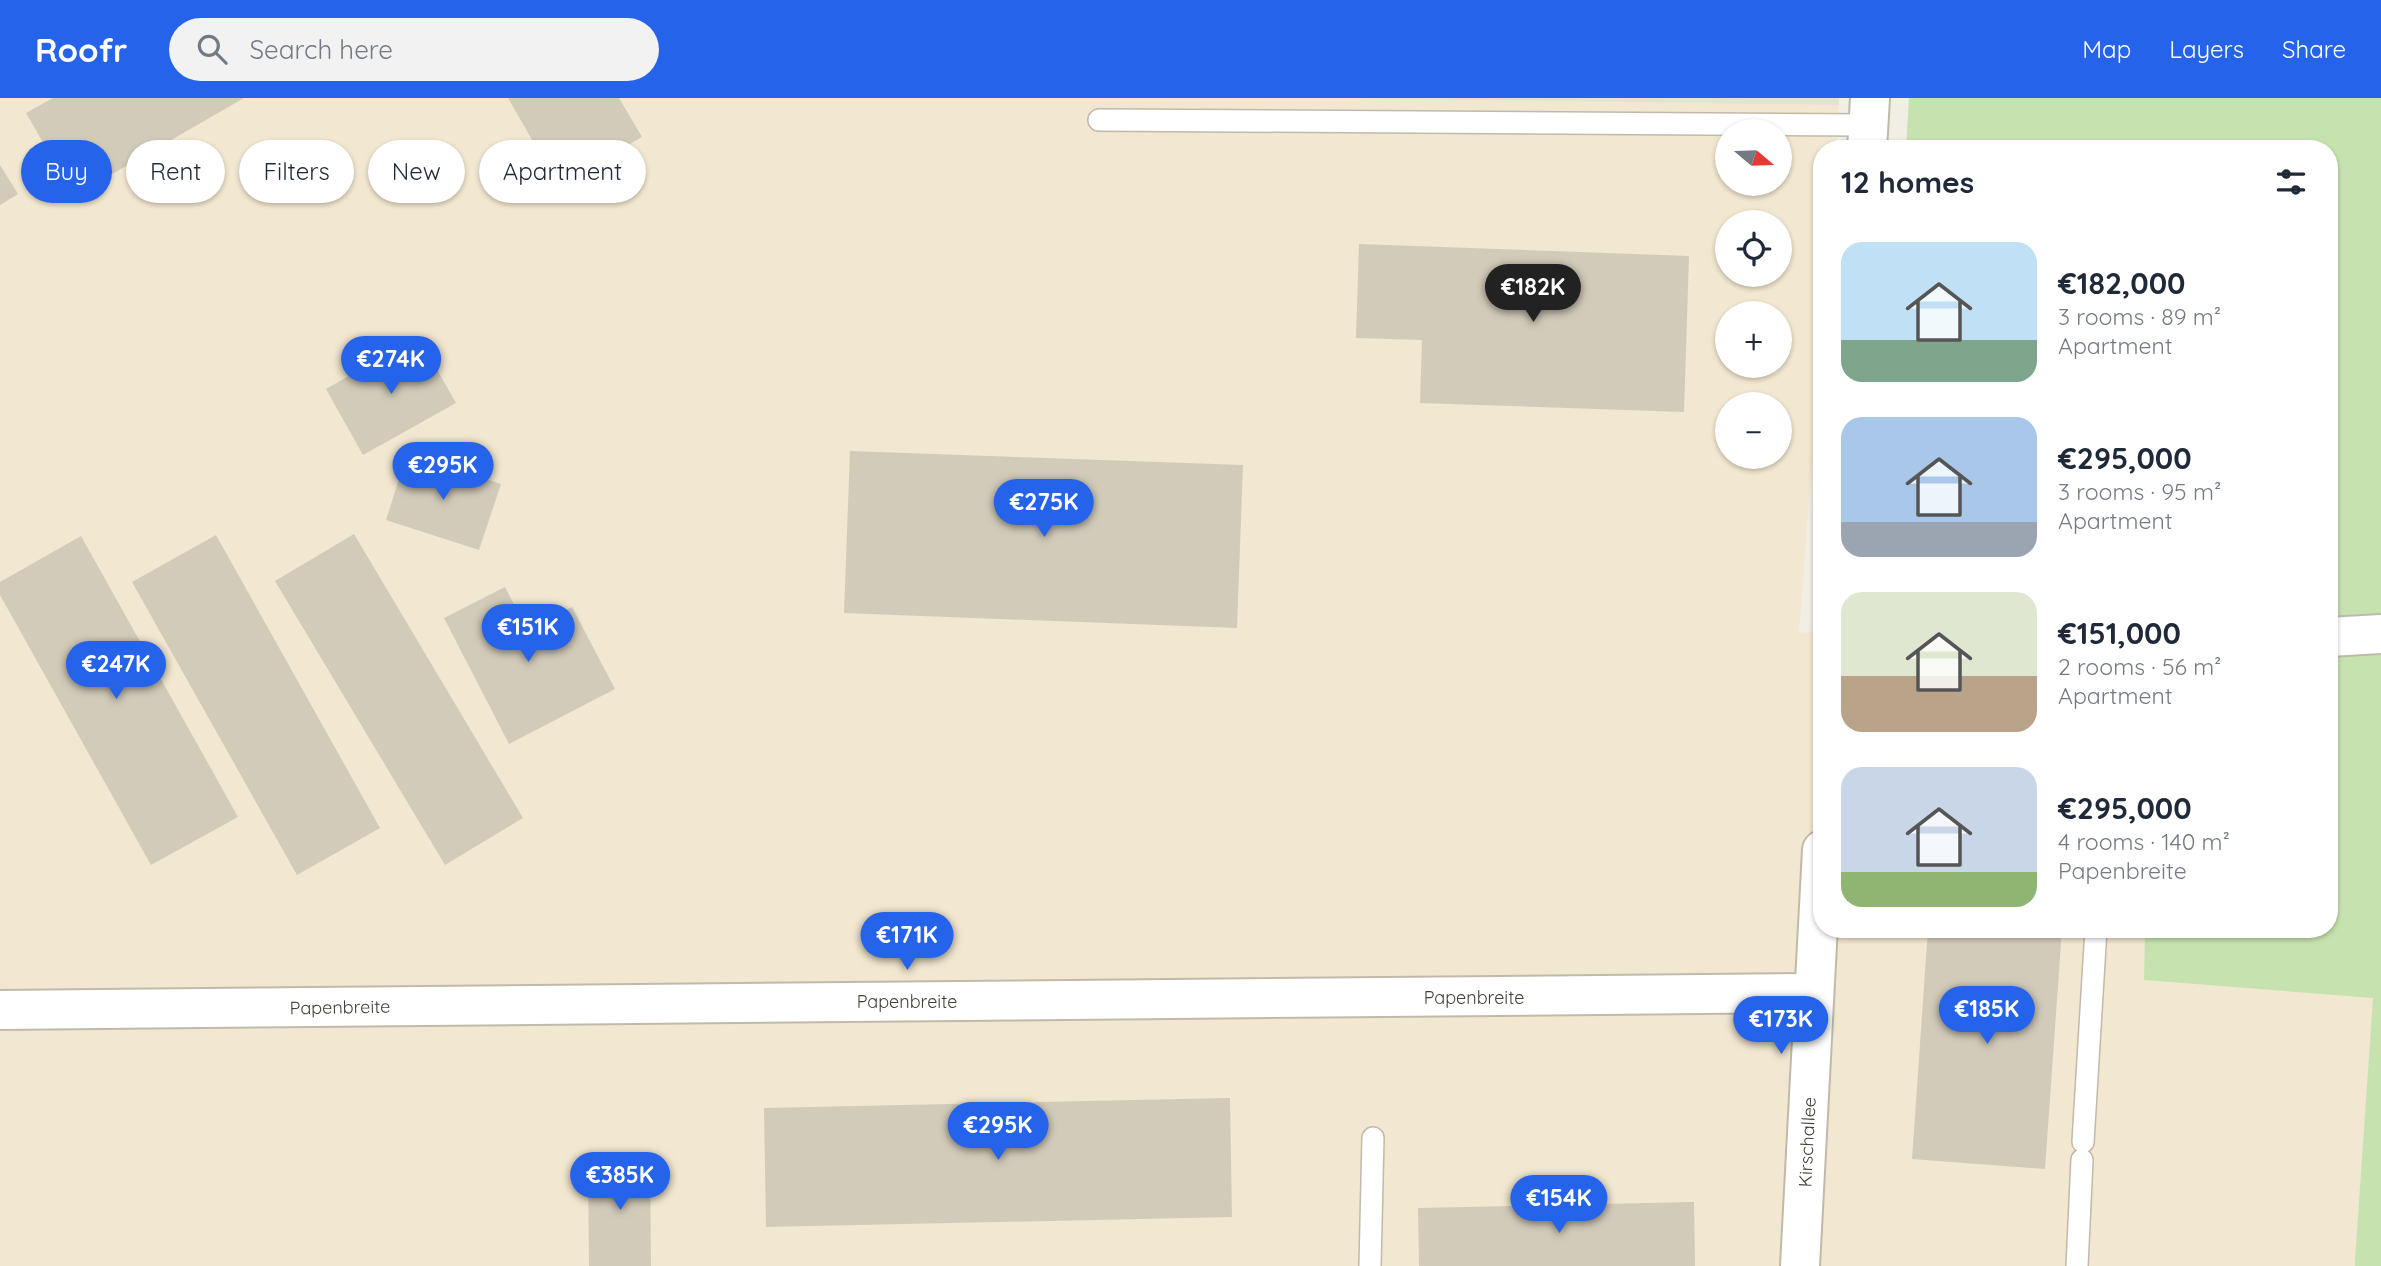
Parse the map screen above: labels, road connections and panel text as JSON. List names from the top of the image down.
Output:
{
  "streets": {
    "street": ["Papenbreite", "Kirschallee"]
  },
  "crossings": [
    ["Papenbreite", "Kirschallee"]
  ],
  "north": "right",
  "page": {
    "header": "Roofr",
    "search": "Search here",
    "nav": ["Map", "Layers", "Share"],
    "map_buttons": ["+", "−"],
    "chip": [
      "Buy",
      "Rent",
      "Filters",
      "New",
      "Apartment"
    ],
    "heading": "12 homes",
    "list": [
      {
        "name": "€182,000",
        "note": "3 rooms · 89 m² · Apartment"
      },
      {
        "name": "€295,000",
        "note": "3 rooms · 95 m² · Apartment"
      },
      {
        "name": "€151,000",
        "note": "2 rooms · 56 m² · Apartment"
      },
      {
        "name": "€295,000",
        "note": "4 rooms · 140 m² · Papenbreite"
      }
    ],
    "price": [
      "€182K",
      "€274K",
      "€295K",
      "€275K",
      "€151K",
      "€247K",
      "€171K",
      "€185K",
      "€173K",
      "€295K",
      "€385K",
      "€154K"
    ]
  }
}
